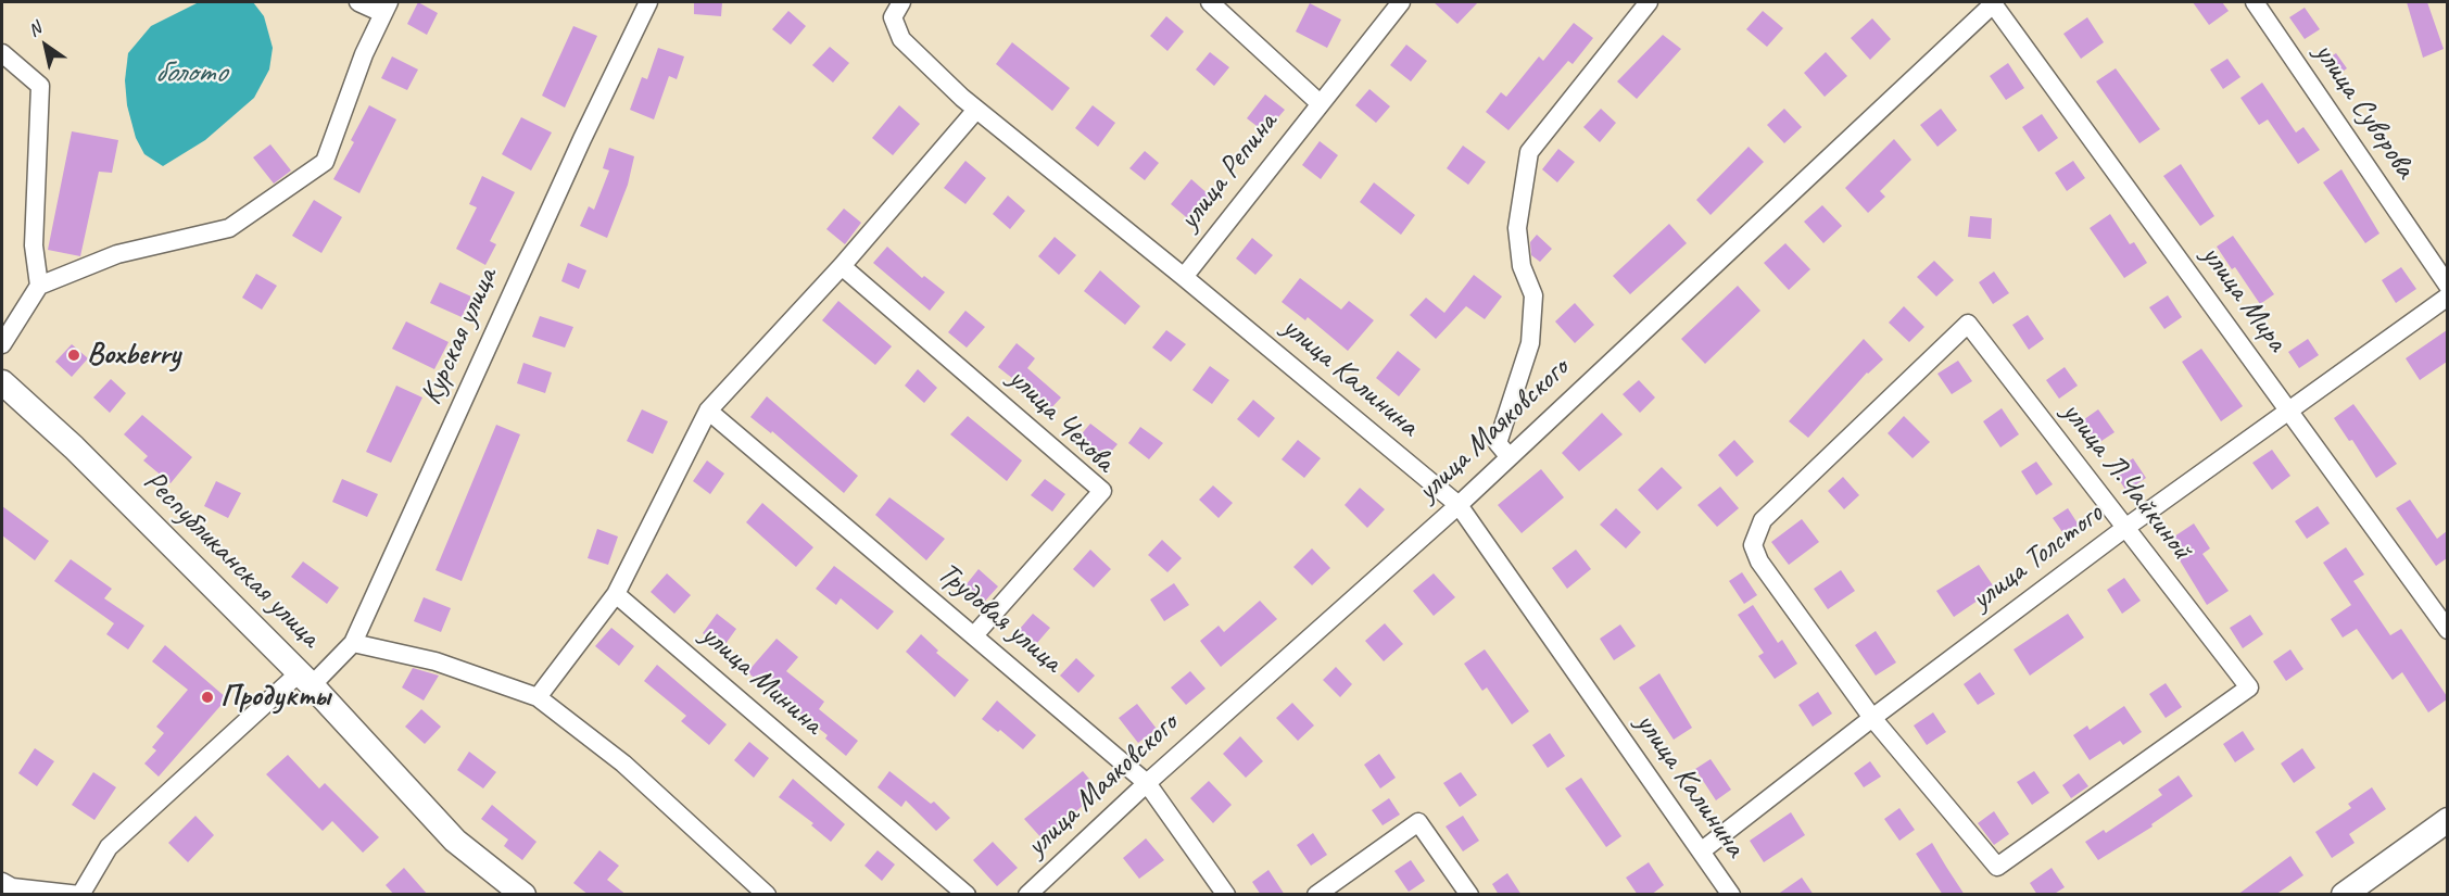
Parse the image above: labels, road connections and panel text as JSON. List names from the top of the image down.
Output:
{
  "streets": {
    "street": [
      "улица Суворова",
      "улица Репина",
      "улица Мира",
      "Курская улица",
      "улица Калинина",
      "улица Чехова",
      "улица Маяковского",
      "улица Л.Чайкиной",
      "улица Толстого",
      "Республиканская улица",
      "Трудовая улица",
      "улица Минина"
    ]
  },
  "crossings": [
    ["улица Репина", "улица Калинина"],
    ["улица Мира", "улица Маяковского"],
    ["улица Мира", "улица Толстого"],
    ["Курская улица", "Республиканская улица"],
    ["улица Калинина", "улица Маяковского"],
    ["улица Калинина", "улица Толстого"],
    ["улица Чехова", "Трудовая улица"],
    ["улица Маяковского", "Трудовая улица"],
    ["улица Л.Чайкиной", "улица Толстого"]
  ],
  "water": ["болото"],
  "places": ["Boxberry", "Продукты"],
  "north": "top left"
}
